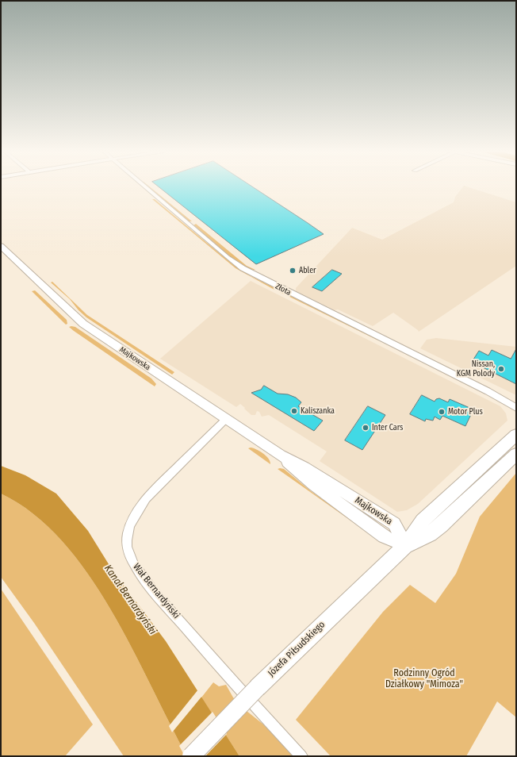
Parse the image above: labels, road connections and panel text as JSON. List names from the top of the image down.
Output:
{
  "streets": {
    "main road": ["Majkowska", "Józefa Piłsudskiego"],
    "street": ["Złota", "Wał Bernardyński"]
  },
  "crossings": [
    ["Majkowska", "Wał Bernardyński"],
    ["Majkowska", "Józefa Piłsudskiego"]
  ],
  "water": ["Kanał Bernardyński"],
  "parks": ["Rodzinny Ogród Działkowy \"Mimoza\""],
  "places": [
    "Abler",
    "Nissan, KGM Polody",
    "Kaliszanka",
    "Motor Plus",
    "Inter Cars"
  ]
}
